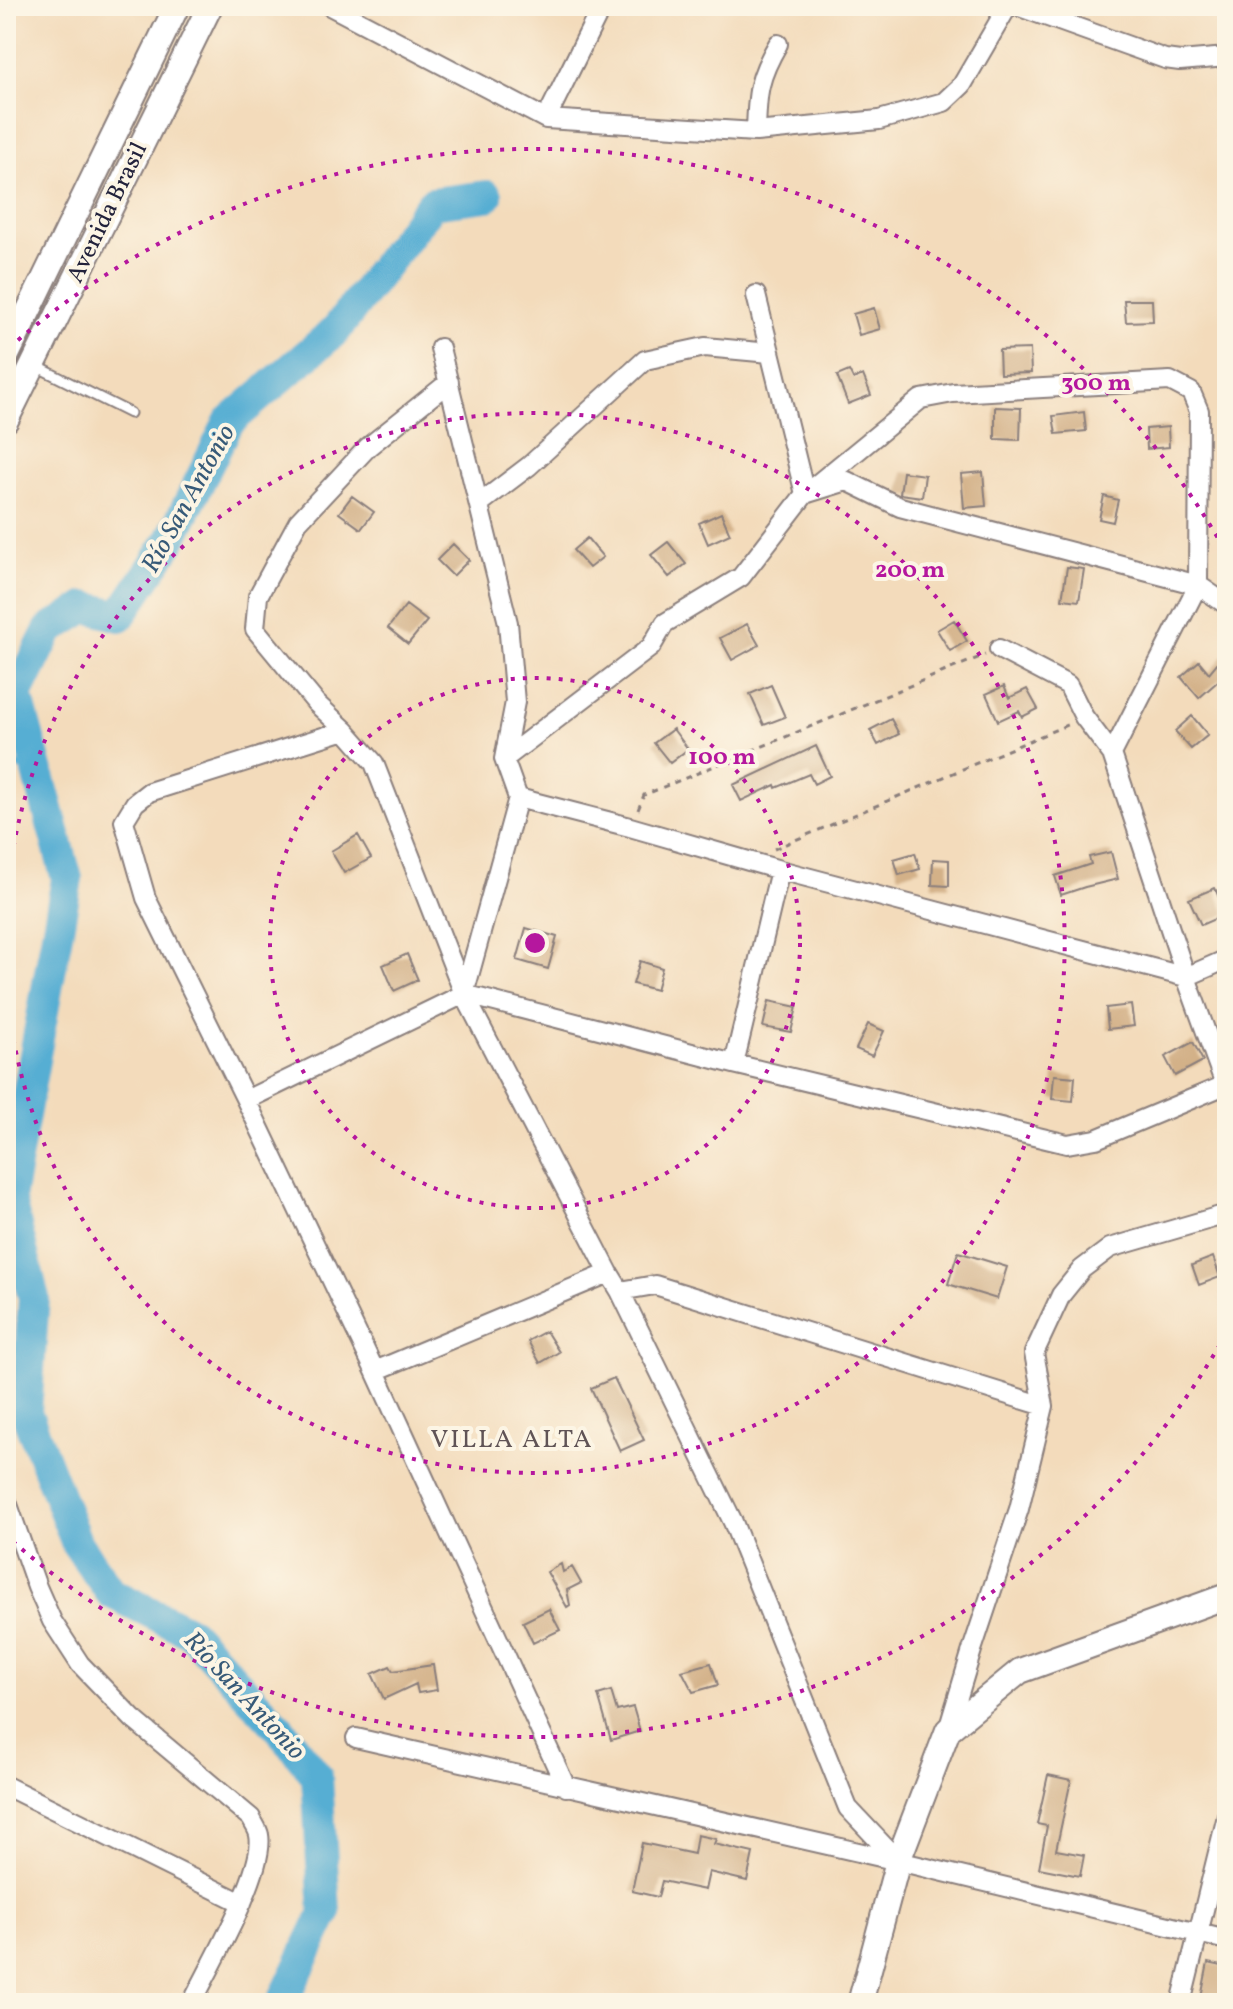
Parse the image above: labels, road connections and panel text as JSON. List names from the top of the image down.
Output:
{
  "streets": {
    "main road": ["Avenida Brasil"]
  },
  "districts": ["VILLA ALTA"],
  "water": ["Río San Antonio"],
  "rings": ["300 m", "200 m", "100 m"]
}
